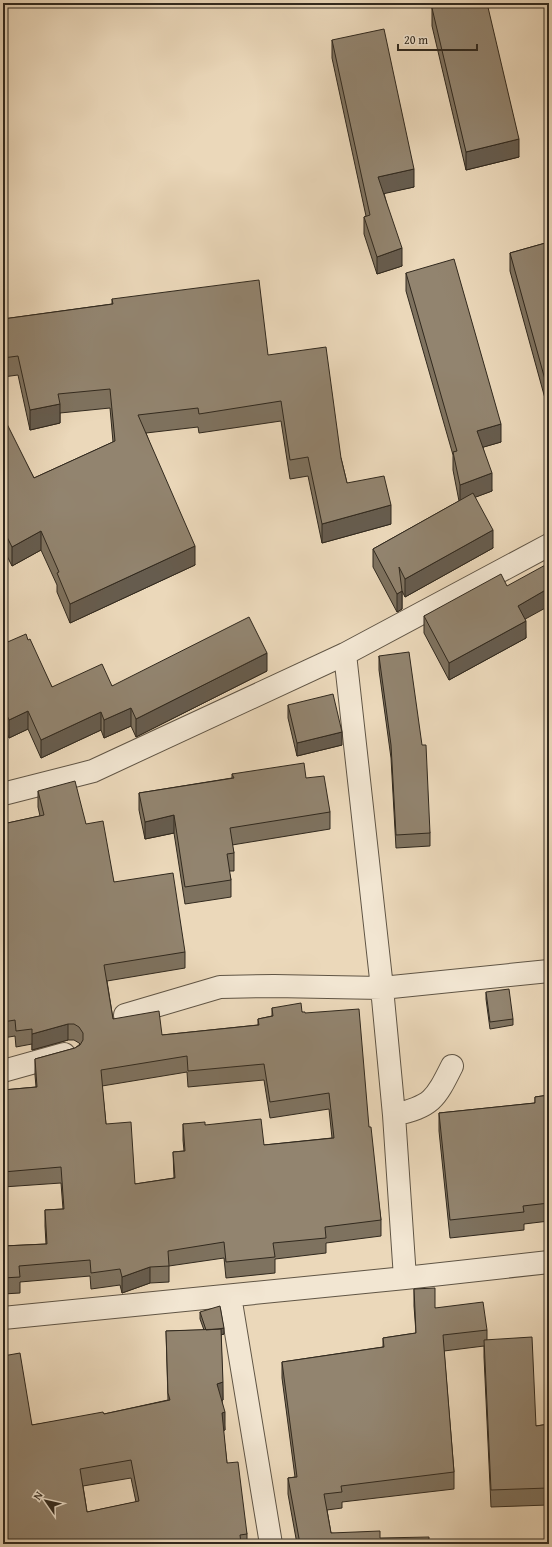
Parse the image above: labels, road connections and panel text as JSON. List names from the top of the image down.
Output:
{
  "scale_bar": "20 m",
  "north": "top left"
}
